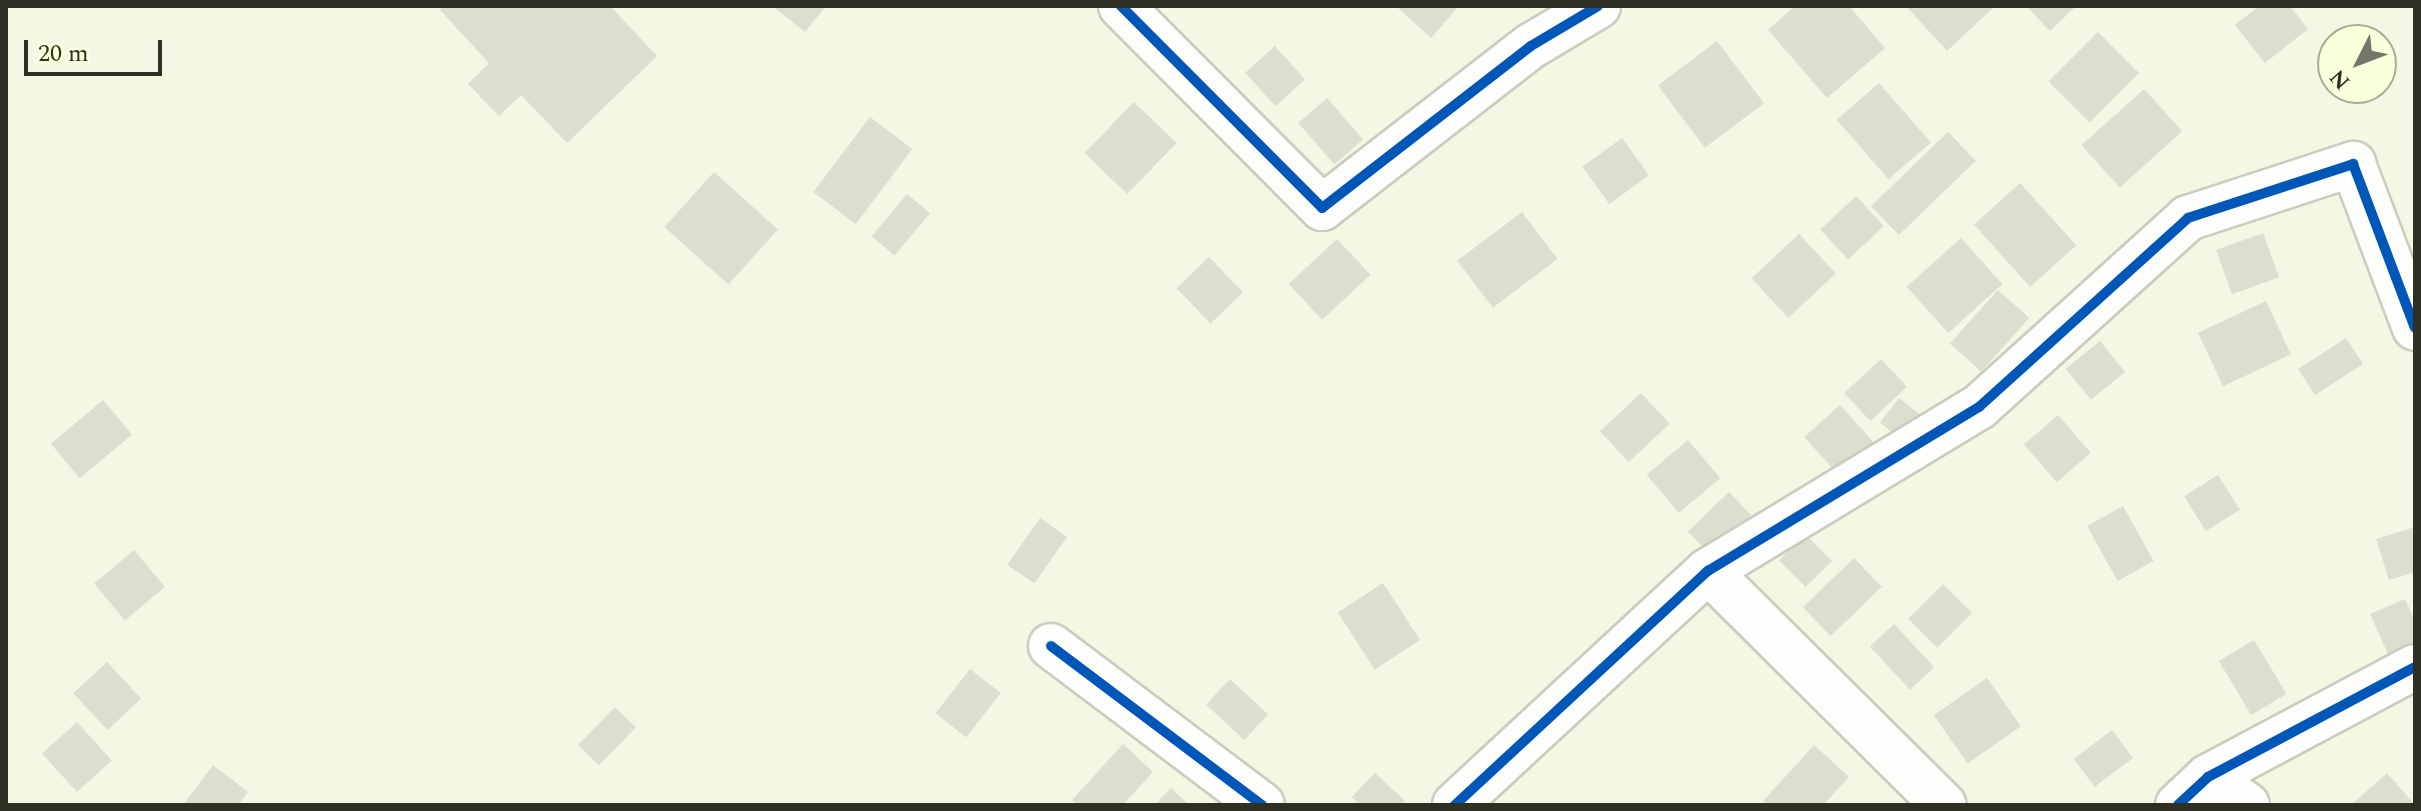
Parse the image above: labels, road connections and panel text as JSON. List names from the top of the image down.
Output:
{
  "scale_bar": "20 m",
  "north": "bottom left"
}
